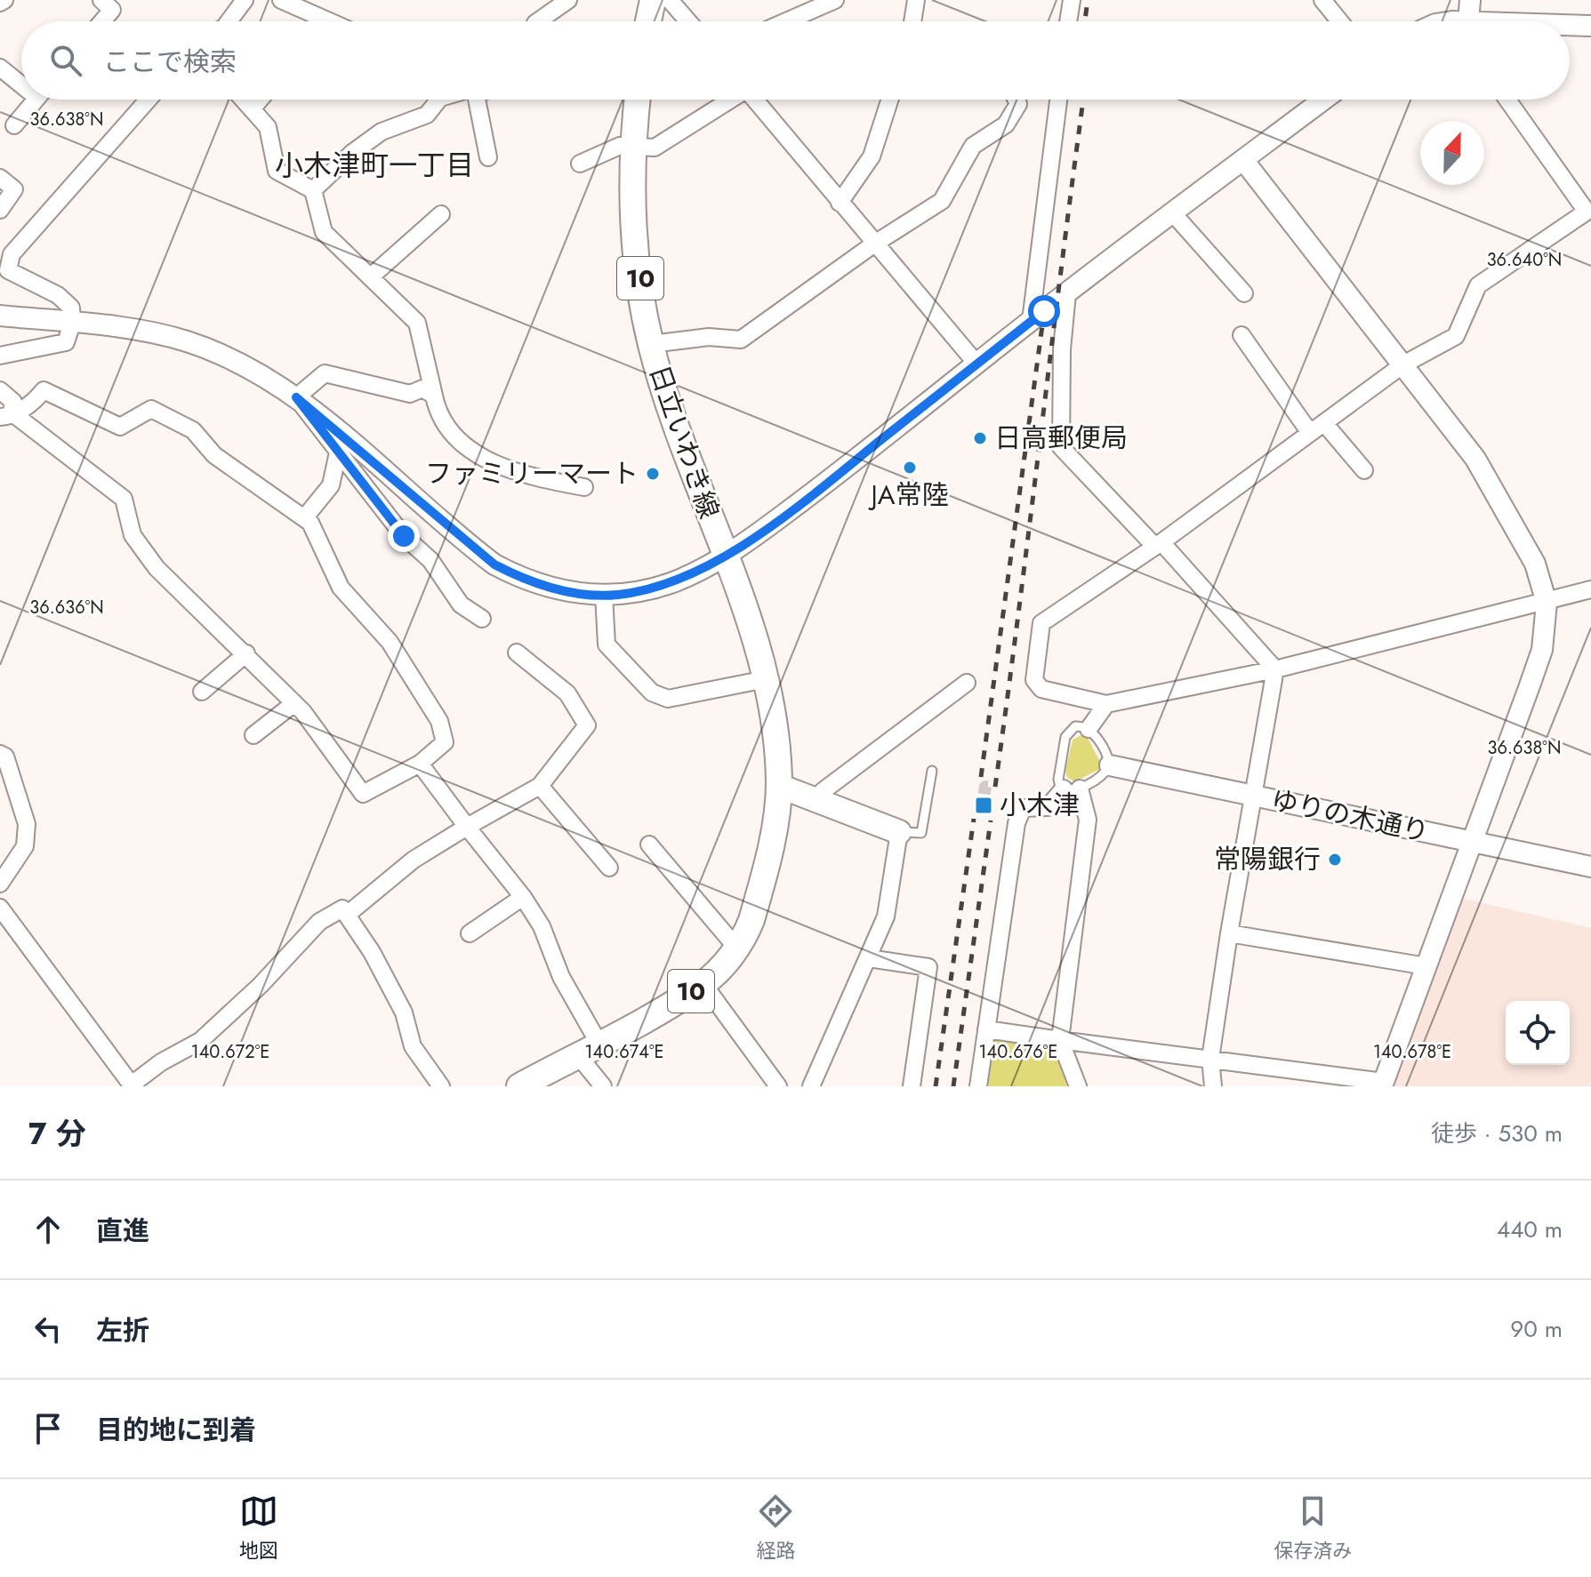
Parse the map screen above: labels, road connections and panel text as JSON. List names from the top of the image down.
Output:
{
  "streets": {
    "main road": ["10", "日立いわき線"],
    "street": ["ゆりの木通り"]
  },
  "districts": ["小木津町一丁目"],
  "places": {
    "other": [
      "日高郵便局",
      "JA常陸",
      "ファミリーマート",
      "常陽銀行"
    ],
    "transit": ["小木津"]
  },
  "north": "top",
  "page": {
    "search": "ここで検索",
    "heading": ["7 分", "徒歩 · 530 m"],
    "list": [
      ["直進", "440 m"],
      ["左折", "90 m"],
      "目的地に到着"
    ],
    "nav": ["地図", "経路", "保存済み"]
  },
  "coordinates": [
    "36.638°N",
    "36.640°N",
    "36.636°N",
    "140.672°E",
    "140.674°E",
    "140.676°E",
    "140.678°E"
  ]
}
